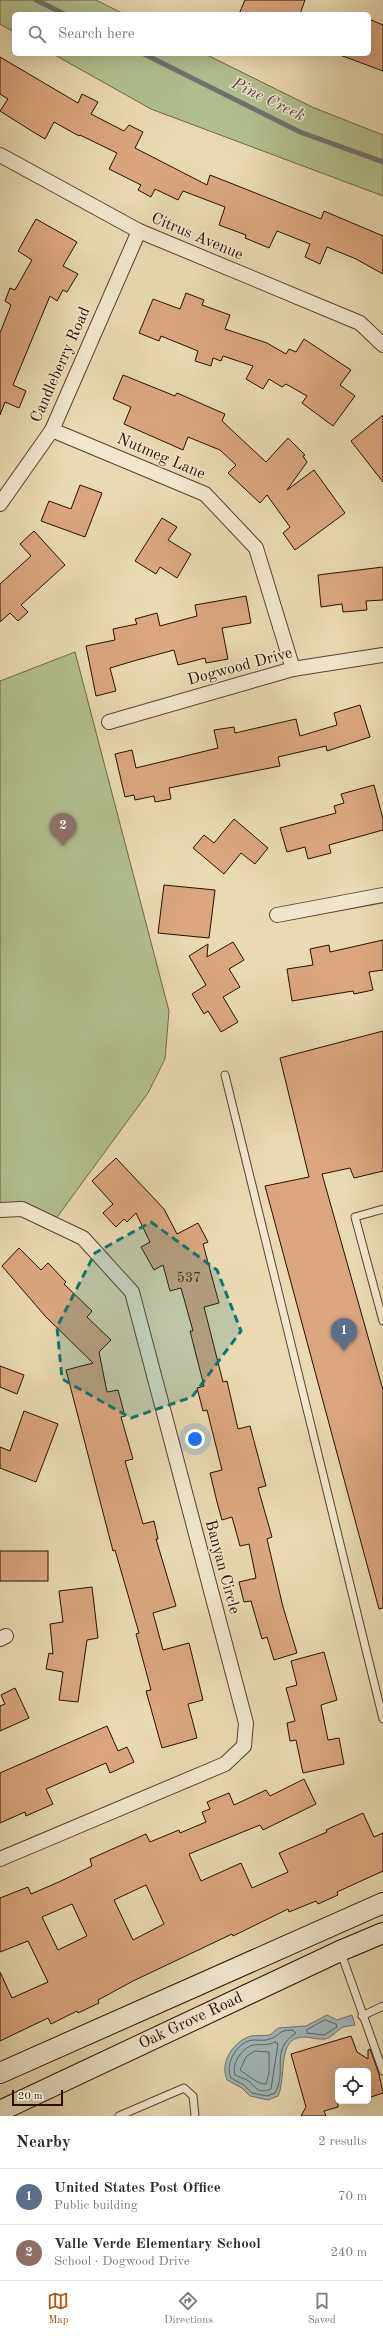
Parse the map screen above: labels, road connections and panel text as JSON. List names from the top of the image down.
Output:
{
  "streets": {
    "main road": ["Oak Grove Road"],
    "street": [
      "Citrus Avenue",
      "Candleberry Road",
      "Nutmeg Lane",
      "Dogwood Drive",
      "Banyan Circle"
    ]
  },
  "crossings": [
    ["Citrus Avenue", "Candleberry Road"],
    ["Candleberry Road", "Nutmeg Lane"],
    ["Nutmeg Lane", "Dogwood Drive"]
  ],
  "water": ["Pine Creek"],
  "house_numbers": ["537"],
  "scale_bar": "20 m",
  "page": {
    "search": "Search here",
    "pins": ["2", "1"],
    "scale": "20 m",
    "heading": ["Nearby", "2 results"],
    "list": [
      {
        "mark": "1",
        "name": "United States Post Office",
        "note": "Public building",
        "value": "70 m"
      },
      {
        "mark": "2",
        "name": "Valle Verde Elementary School",
        "note": "School · Dogwood Drive",
        "value": "240 m"
      }
    ],
    "nav": ["Map", "Directions", "Saved"]
  }
}
